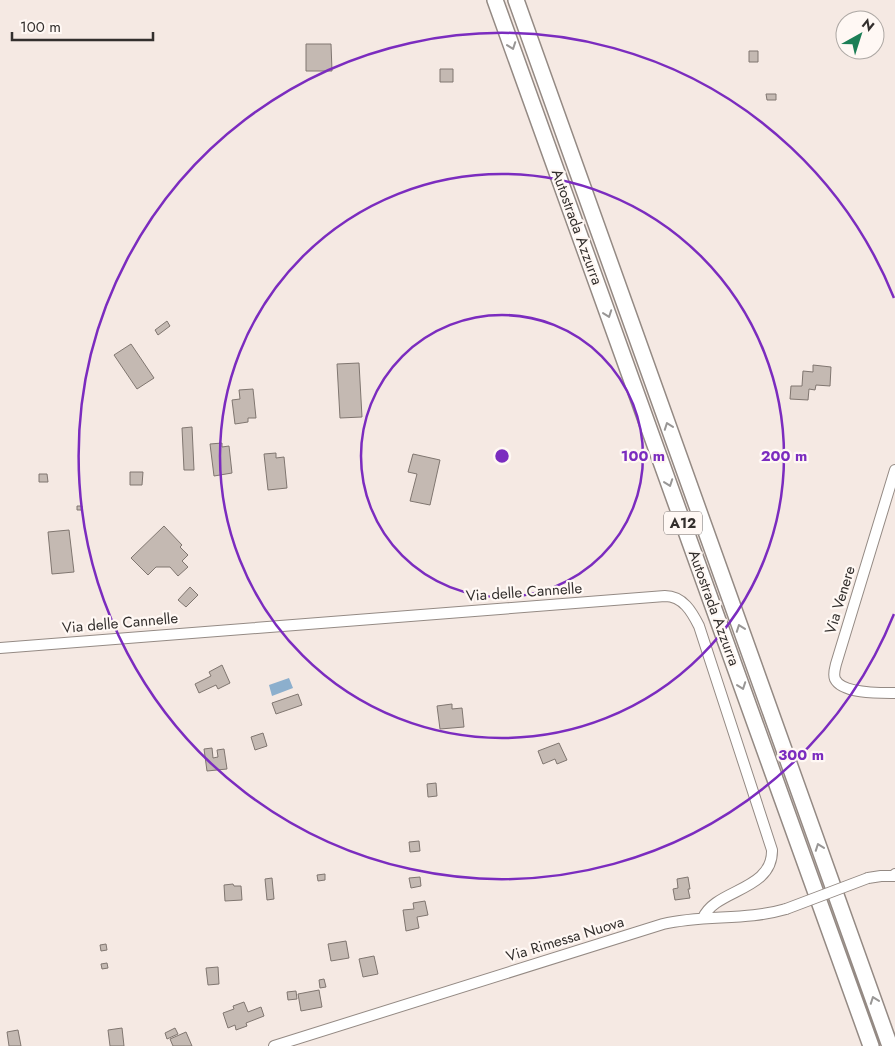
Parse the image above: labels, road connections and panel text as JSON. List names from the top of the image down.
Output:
{
  "streets": {
    "highway": ["Autostrada Azzurra", "A12"],
    "street": ["Via delle Cannelle", "Via Venere", "Via Rimessa Nuova"]
  },
  "crossings": [
    ["Via delle Cannelle", "Via Rimessa Nuova"]
  ],
  "scale_bar": "100 m",
  "north": "top right",
  "rings": ["100 m", "200 m", "300 m"]
}
